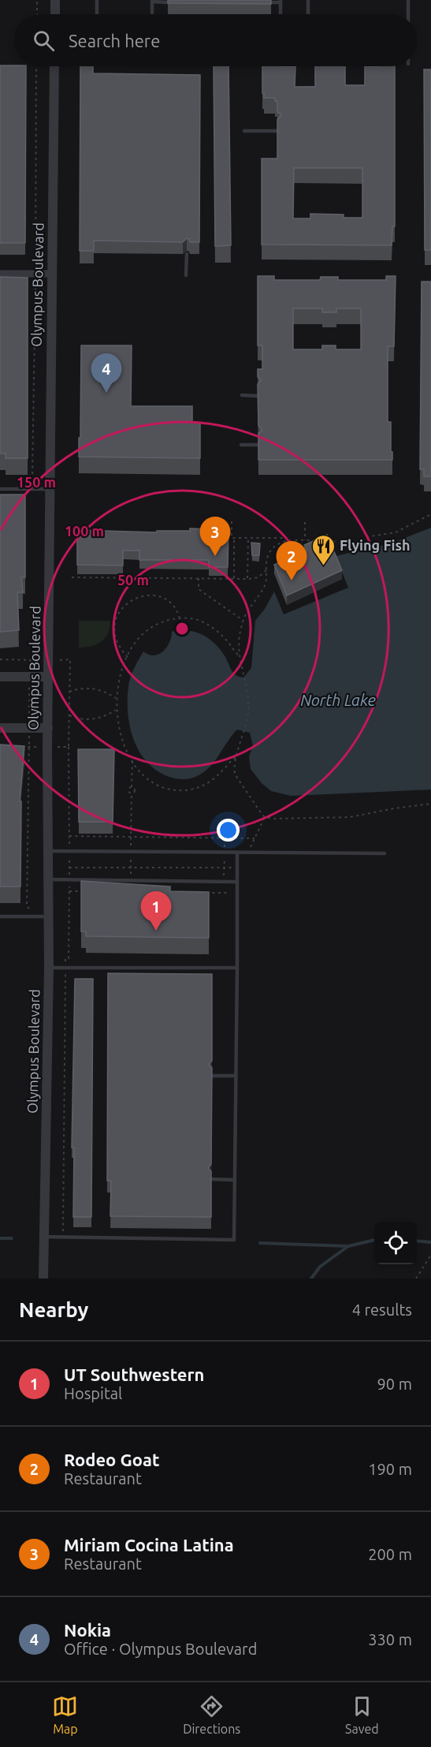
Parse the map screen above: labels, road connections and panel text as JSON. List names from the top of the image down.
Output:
{
  "streets": {
    "street": ["Olympus Boulevard"]
  },
  "water": ["North Lake"],
  "places": {
    "restaurant": ["Flying Fish"]
  },
  "page": {
    "search": "Search here",
    "pins": [
      "4",
      "3",
      "2",
      "1"
    ],
    "heading": ["Nearby", "4 results"],
    "list": [
      {
        "mark": "1",
        "name": "UT Southwestern",
        "note": "Hospital",
        "value": "90 m"
      },
      {
        "mark": "2",
        "name": "Rodeo Goat",
        "note": "Restaurant",
        "value": "190 m"
      },
      {
        "mark": "3",
        "name": "Miriam Cocina Latina",
        "note": "Restaurant",
        "value": "200 m"
      },
      {
        "mark": "4",
        "name": "Nokia",
        "note": "Office · Olympus Boulevard",
        "value": "330 m"
      }
    ],
    "nav": ["Map", "Directions", "Saved"]
  },
  "rings": ["150 m", "100 m", "50 m"]
}
